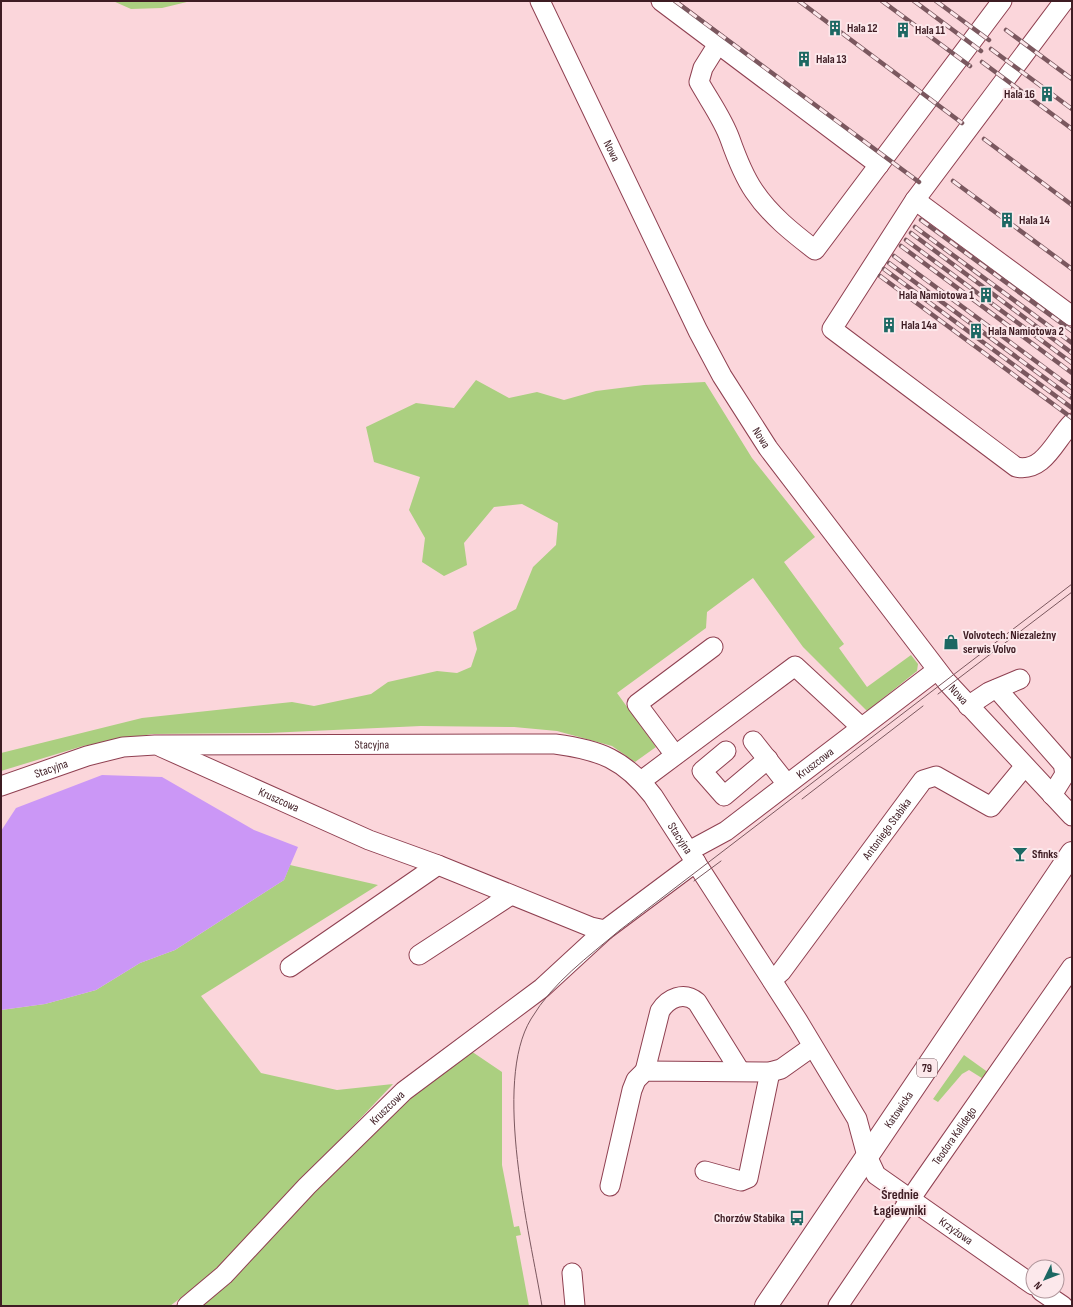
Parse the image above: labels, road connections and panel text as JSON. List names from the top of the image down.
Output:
{
  "streets": {
    "main road": ["79", "Katowicka"],
    "street": [
      "Nowa",
      "Stacyjna",
      "Kruszcowa",
      "Antoniego Stabika",
      "Teodora Kalidego",
      "Krzyżowa"
    ]
  },
  "crossings": [
    ["Nowa", "Kruszcowa"],
    ["Nowa", "Antoniego Stabika"],
    ["Stacyjna", "Kruszcowa"],
    ["Katowicka", "Krzyżowa"],
    ["Teodora Kalidego", "Krzyżowa"]
  ],
  "districts": ["Średnie Łagiewniki"],
  "places": {
    "building": [
      "Hala 12",
      "Hala 11",
      "Hala 13",
      "Hala 16",
      "Hala 14",
      "Hala Namiotowa 1",
      "Hala 14a",
      "Hala Namiotowa 2"
    ],
    "shop": ["Volvotech. Niezależny serwis Volvo"],
    "bar": ["Sfinks"],
    "bus stop": ["Chorzów Stabika"]
  },
  "north": "bottom left"
}
